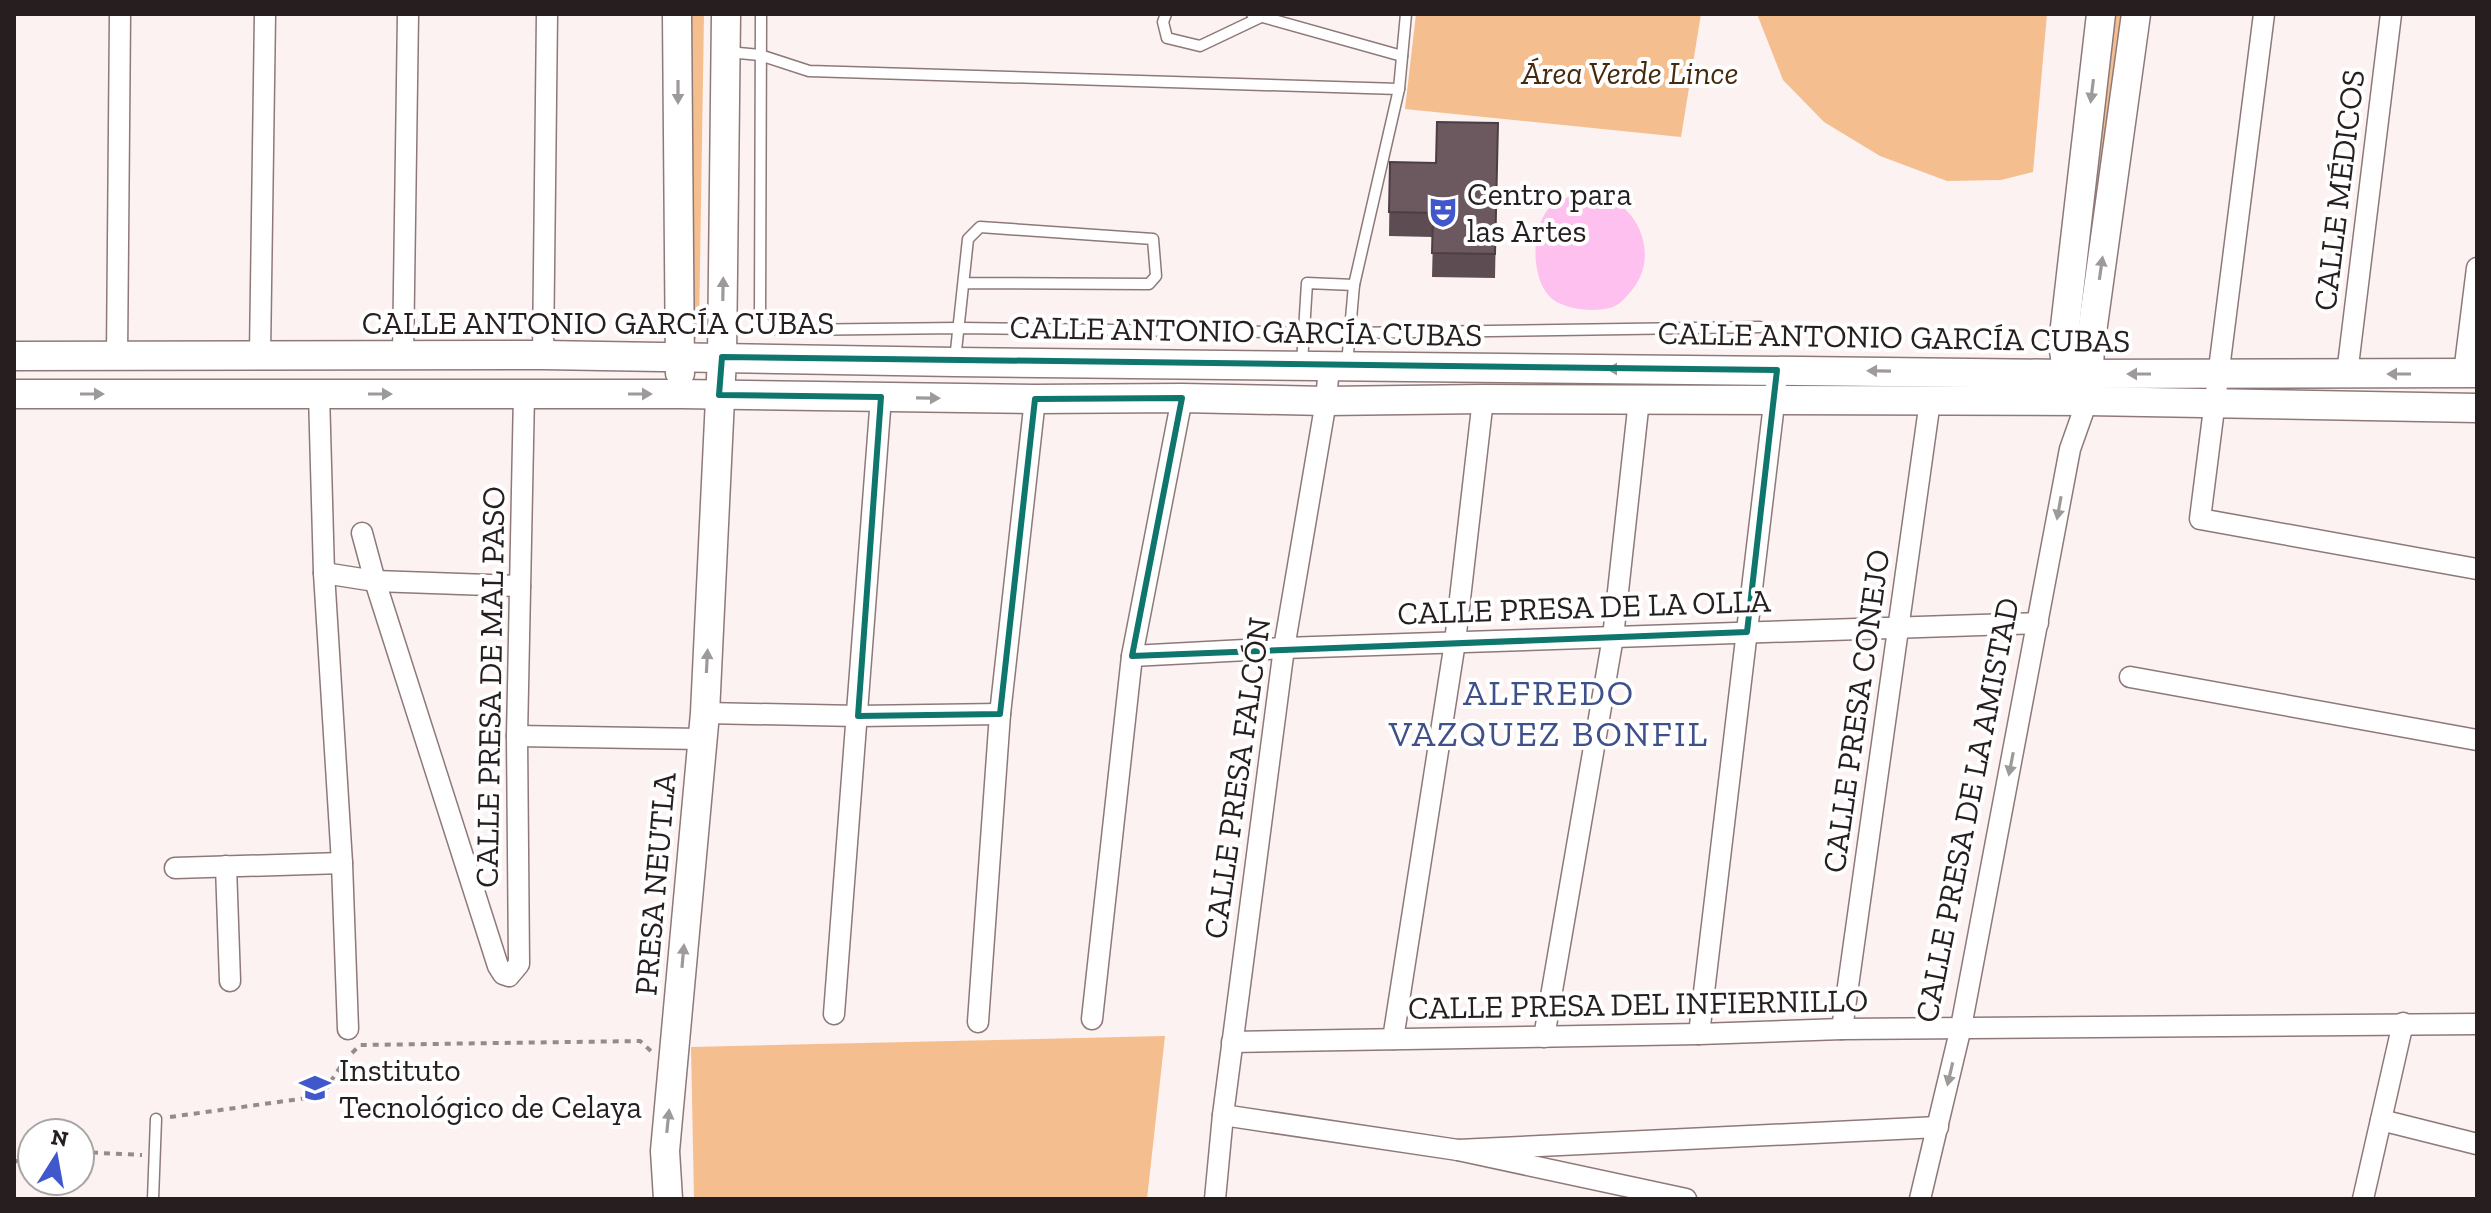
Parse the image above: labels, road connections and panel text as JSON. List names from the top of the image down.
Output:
{
  "streets": {
    "street": [
      "CALLE MÉDICOS",
      "CALLE ANTONIO GARCÍA CUBAS",
      "CALLE PRESA DE LA OLLA",
      "CALLE PRESA DE MAL PASO",
      "CALLE PRESA CONEJO",
      "CALLE PRESA FALCÓN",
      "CALLE PRESA DE LA AMISTAD",
      "PRESA NEUTLA",
      "CALLE PRESA DEL INFIERNILLO"
    ]
  },
  "crossings": [
    ["CALLE MÉDICOS", "CALLE ANTONIO GARCÍA CUBAS"],
    ["CALLE ANTONIO GARCÍA CUBAS", "CALLE PRESA DE MAL PASO"],
    ["CALLE ANTONIO GARCÍA CUBAS", "CALLE PRESA CONEJO"],
    ["CALLE ANTONIO GARCÍA CUBAS", "CALLE PRESA FALCÓN"],
    ["CALLE ANTONIO GARCÍA CUBAS", "CALLE PRESA DE LA AMISTAD"],
    ["CALLE ANTONIO GARCÍA CUBAS", "PRESA NEUTLA"],
    ["CALLE PRESA DE LA OLLA", "CALLE PRESA CONEJO"],
    ["CALLE PRESA DE LA OLLA", "CALLE PRESA FALCÓN"],
    ["CALLE PRESA DE LA OLLA", "CALLE PRESA DE LA AMISTAD"],
    ["CALLE PRESA CONEJO", "CALLE PRESA DEL INFIERNILLO"],
    ["CALLE PRESA FALCÓN", "CALLE PRESA DEL INFIERNILLO"],
    ["CALLE PRESA DE LA AMISTAD", "CALLE PRESA DEL INFIERNILLO"]
  ],
  "one_way": ["CALLE PRESA DE LA AMISTAD"],
  "districts": ["ALFREDO VAZQUEZ BONFIL"],
  "parks": ["Área Verde Lince"],
  "places": {
    "theatre": ["Centro para las Artes"],
    "school or university": ["Instituto Tecnológico de Celaya"]
  },
  "north": "top"
}
